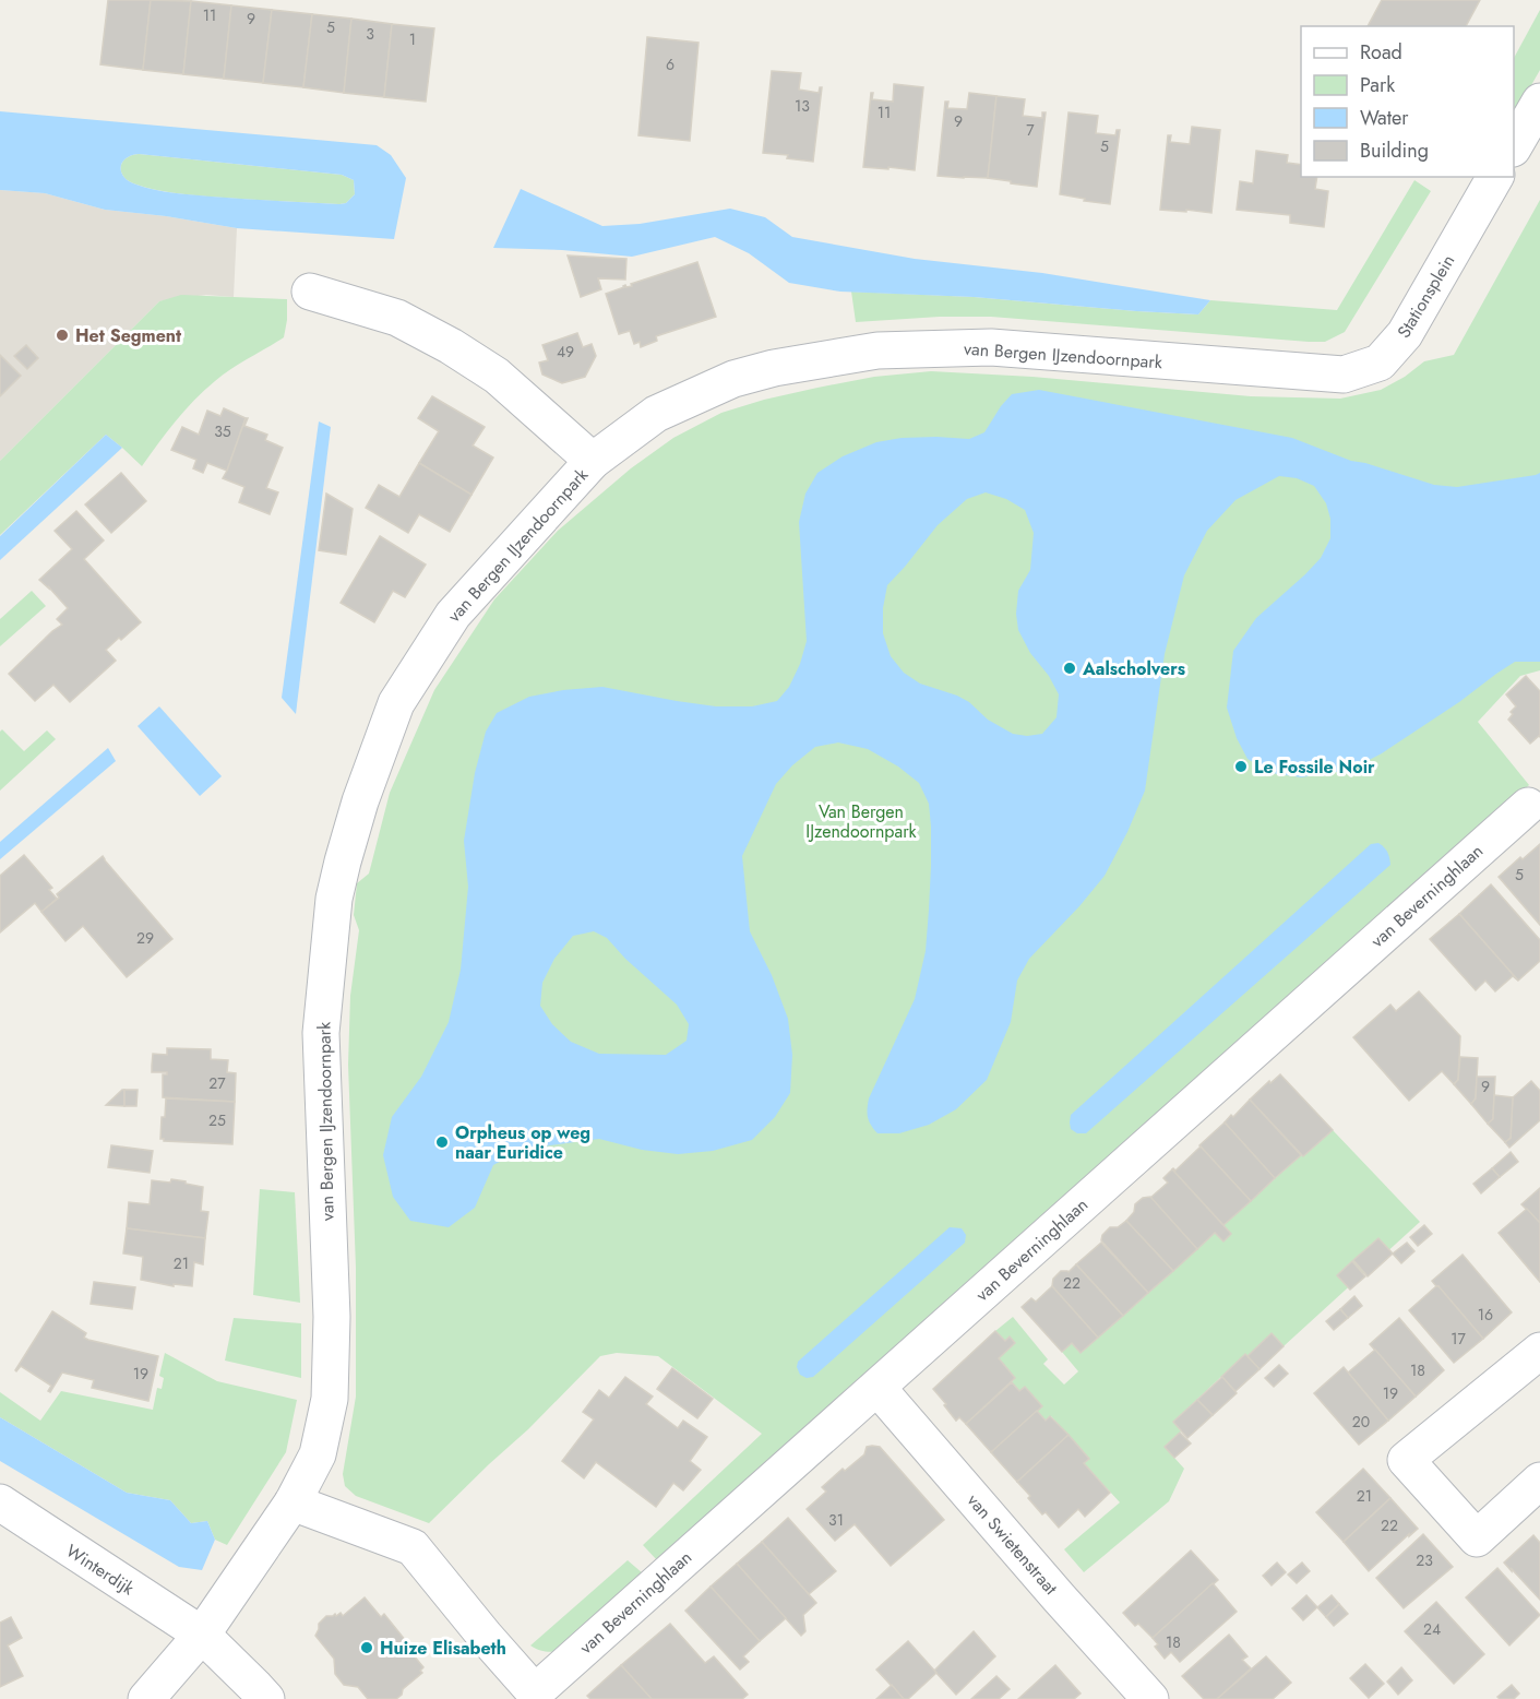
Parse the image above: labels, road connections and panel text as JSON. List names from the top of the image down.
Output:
{
  "streets": {
    "street": [
      "Stationsplein",
      "van Bergen IJzendoornpark",
      "van Beverninghlaan",
      "van Swietenstraat",
      "Winterdijk"
    ]
  },
  "crossings": [
    ["Stationsplein", "van Bergen IJzendoornpark"],
    ["van Bergen IJzendoornpark", "Winterdijk"],
    ["van Beverninghlaan", "van Swietenstraat"]
  ],
  "parks": ["Van Bergen IJzendoornpark"],
  "places": [
    "Het Segment",
    "Aalscholvers",
    "Le Fossile Noir",
    "Orpheus op weg naar Euridice",
    "Huize Elisabeth"
  ],
  "house_numbers": [
    "11",
    "9",
    "5",
    "3",
    "1",
    "6",
    "13",
    "11",
    "9",
    "7",
    "5",
    "49",
    "35",
    "5",
    "29",
    "27",
    "9",
    "25",
    "21",
    "22",
    "16",
    "17",
    "18",
    "19",
    "19",
    "20",
    "21",
    "31",
    "22",
    "23",
    "24",
    "18"
  ],
  "legend": [
    "Road",
    "Park",
    "Water",
    "Building"
  ]
}
